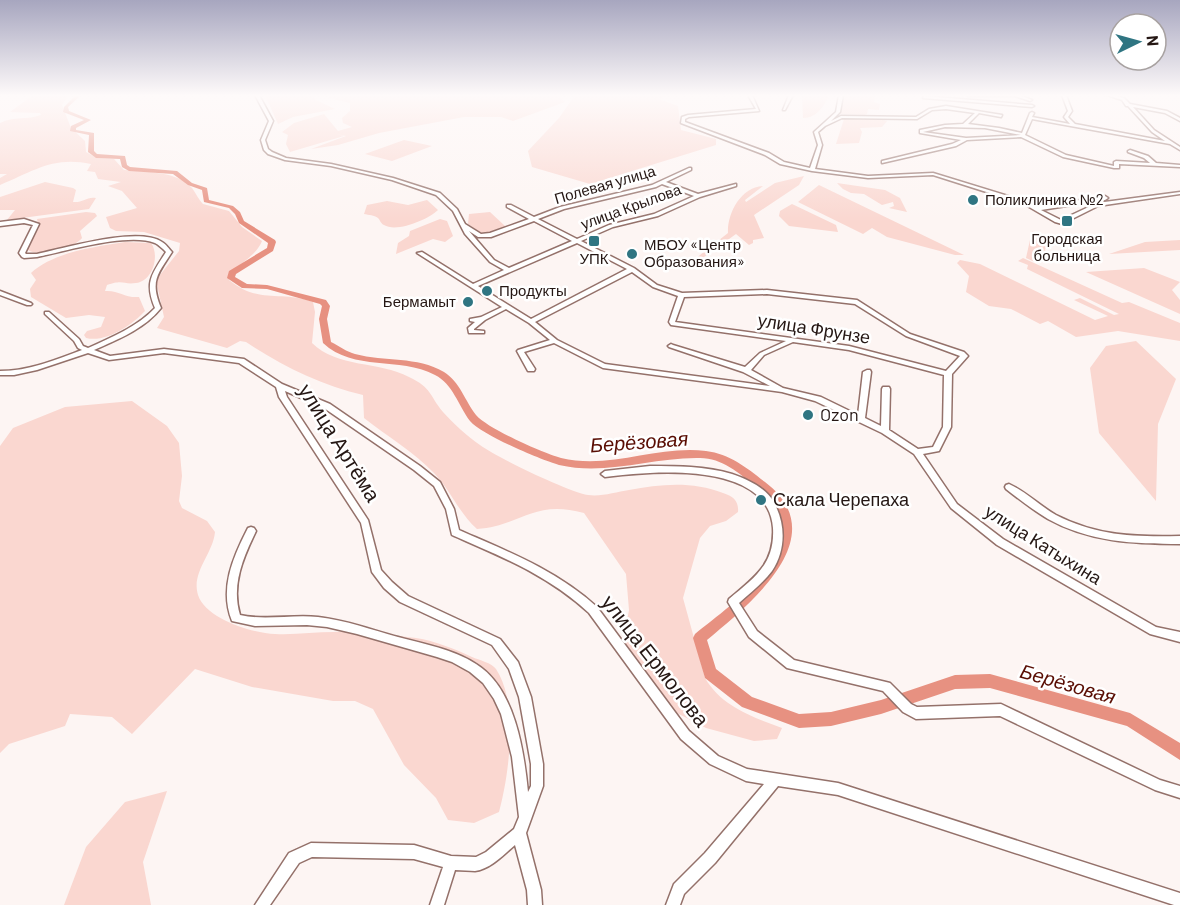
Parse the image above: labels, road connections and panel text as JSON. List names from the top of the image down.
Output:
{
  "streets": {
    "street": [
      "Полевая улица",
      "улица Крылова",
      "улица Фрунзе",
      "улица Артёма",
      "улица Катыхина",
      "улица Ермолова"
    ]
  },
  "crossings": [
    ["улица Крылова", "улица Катыхина"],
    ["улица Артёма", "улица Ермолова"]
  ],
  "water": ["Берёзовая"],
  "places": {
    "other": [
      "Поликлиника №2",
      "МБОУ «Центр Образования»",
      "Продукты",
      "Бермамыт",
      "Ozon",
      "Скала Черепаха"
    ],
    "transit": ["Городская больница", "УПК"]
  },
  "north": "right"
}
